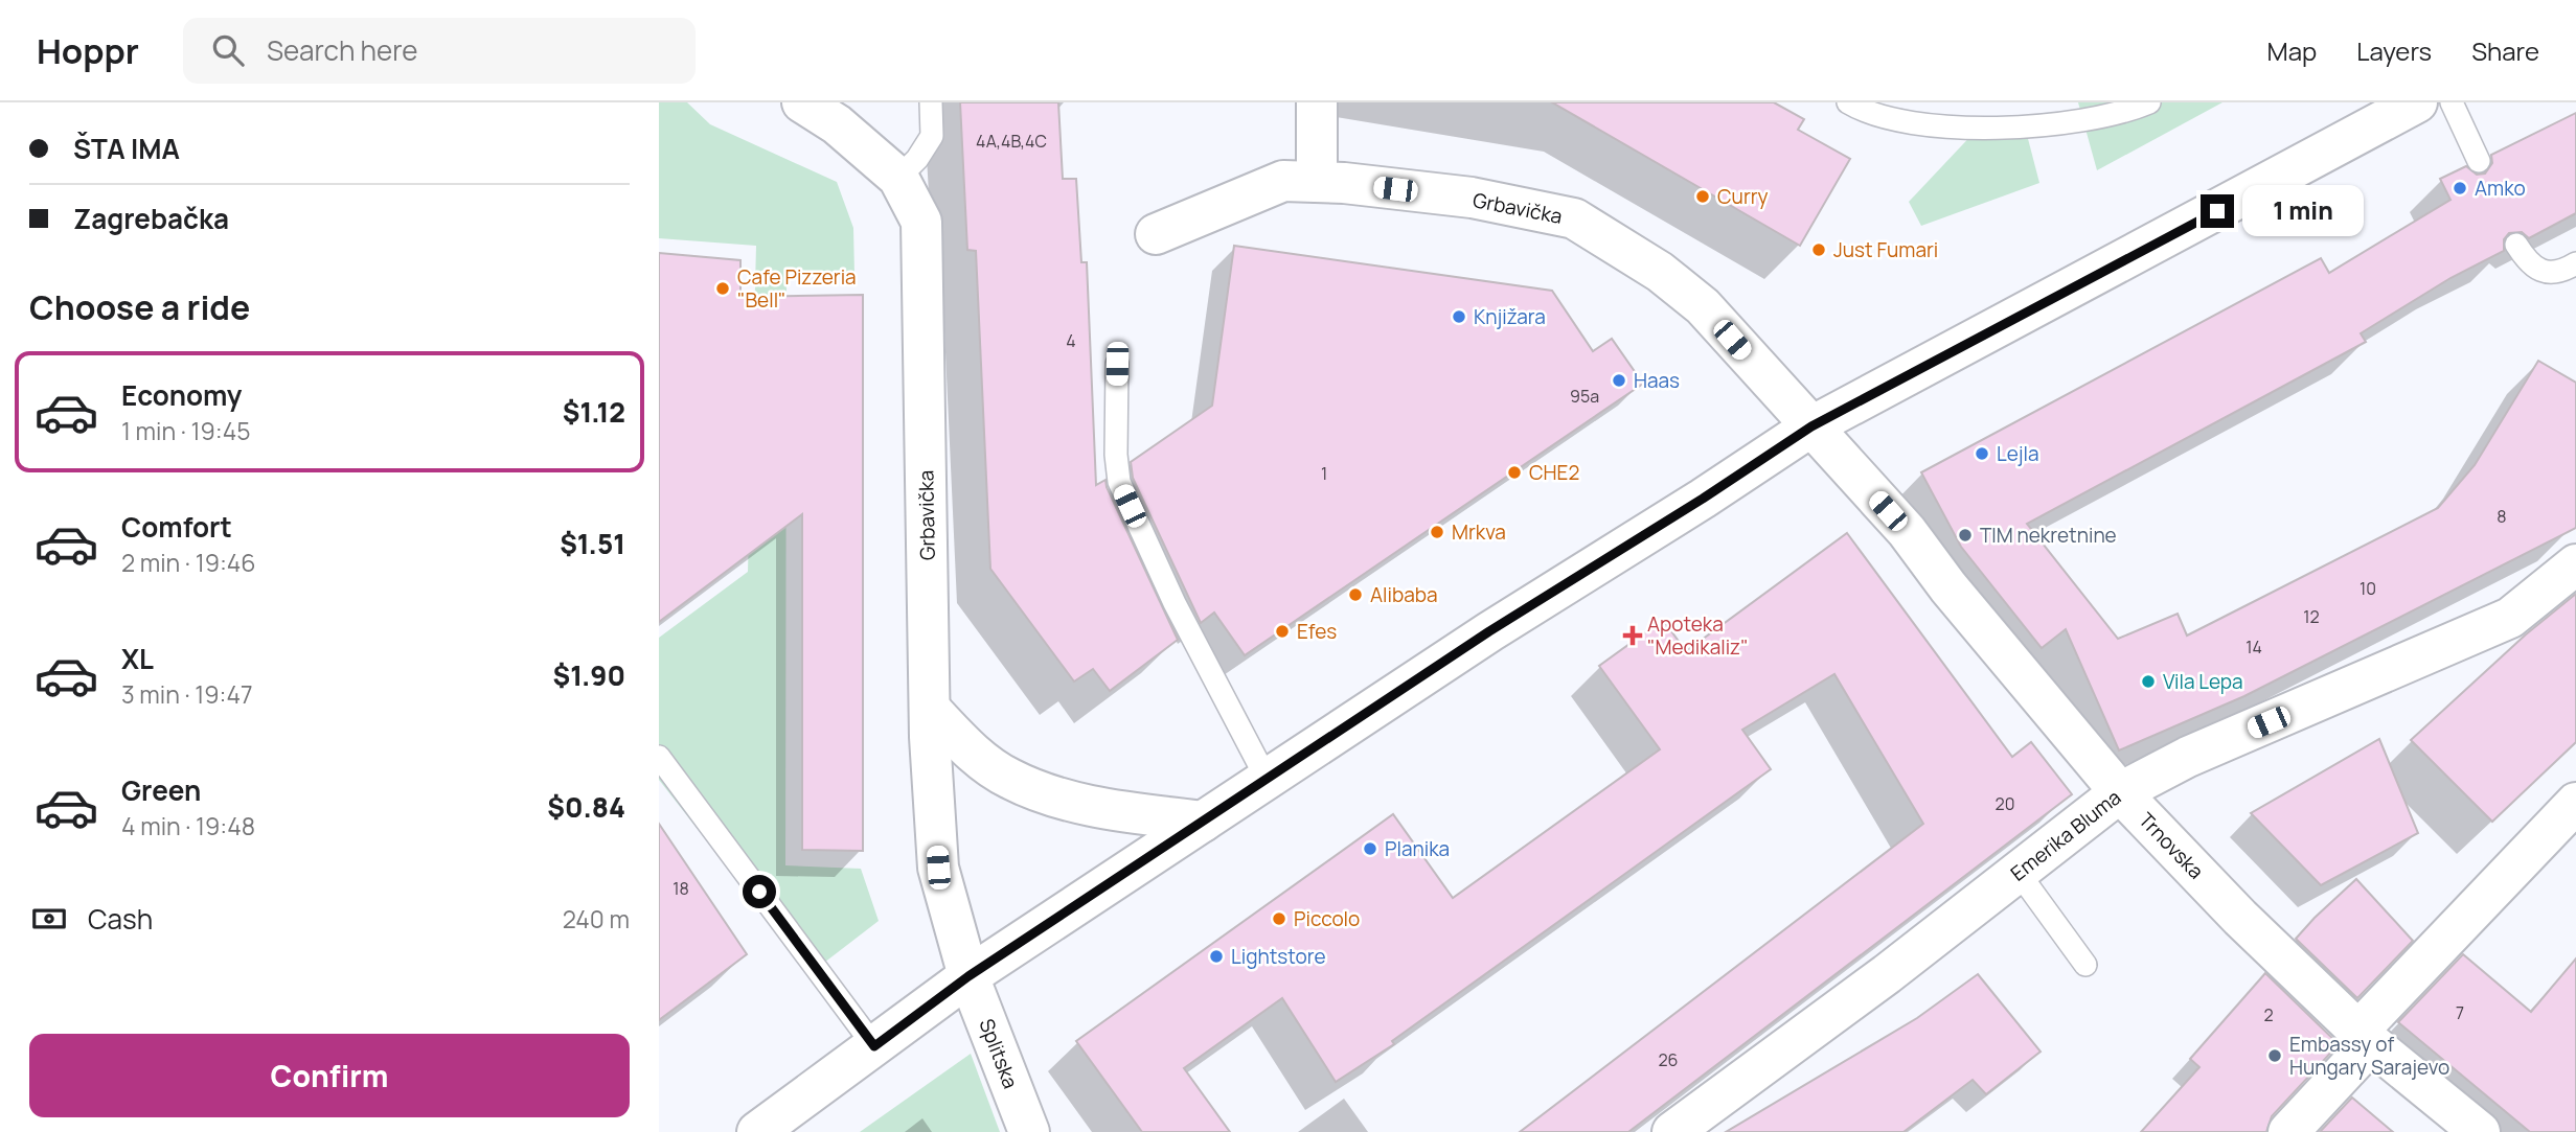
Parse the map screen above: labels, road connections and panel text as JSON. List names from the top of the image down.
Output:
{
  "streets": {
    "street": [
      "Grbavička",
      "Emerika Bluma",
      "Trnovska",
      "Splitska"
    ]
  },
  "crossings": [
    ["Grbavička", "Trnovska"],
    ["Grbavička", "Splitska"],
    ["Emerika Bluma", "Trnovska"]
  ],
  "places": {
    "other": [
      "Amko",
      "Curry",
      "Just Fumari",
      "Cafe Pizzeria \"Bell\"",
      "Knjižara",
      "Haas",
      "Lejla",
      "CHE2",
      "Mrkva",
      "TIM nekretnine",
      "Alibaba",
      "Efes",
      "Vila Lepa",
      "Planika",
      "Piccolo",
      "Lightstore",
      "Embassy of Hungary Sarajevo"
    ],
    "health": ["Apoteka \"Medikaliz\""]
  },
  "house_numbers": [
    "4A,4B,4C",
    "4",
    "95a",
    "1",
    "8",
    "10",
    "12",
    "14",
    "20",
    "18",
    "7",
    "2",
    "26"
  ],
  "page": {
    "header": "Hoppr",
    "search": "Search here",
    "nav": ["Map", "Layers", "Share"],
    "banner": ["ŠTA IMA", "Zagrebačka"],
    "bubble": "1 min",
    "heading": "Choose a ride",
    "list": [
      {
        "name": "Economy",
        "note": "1 min · 19:45",
        "value": "$1.12"
      },
      {
        "name": "Comfort",
        "note": "2 min · 19:46",
        "value": "$1.51"
      },
      {
        "name": "XL",
        "note": "3 min · 19:47",
        "value": "$1.90"
      },
      {
        "name": "Green",
        "note": "4 min · 19:48",
        "value": "$0.84"
      }
    ],
    "pay": ["Cash", "240 m"],
    "buttons": "Confirm"
  }
}
